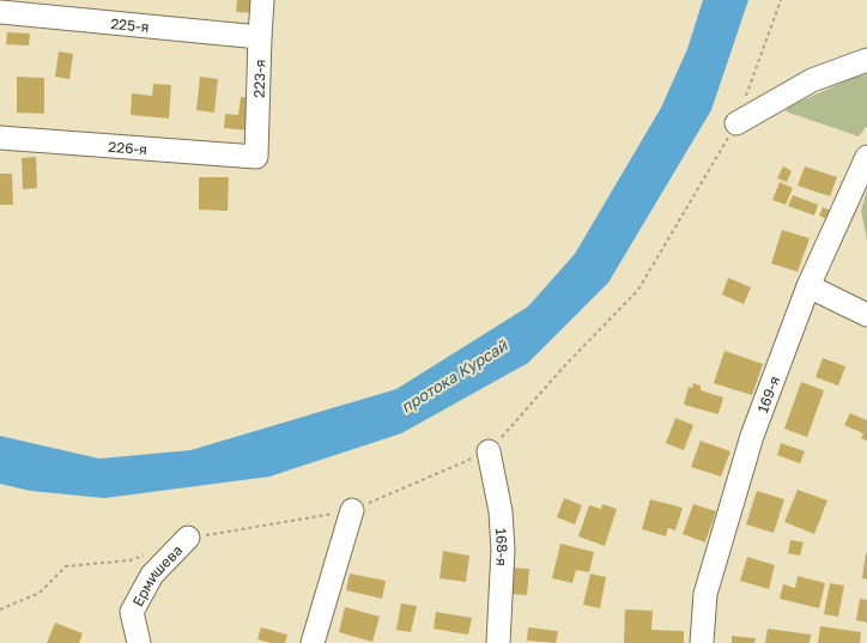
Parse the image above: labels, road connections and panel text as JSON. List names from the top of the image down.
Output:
{
  "streets": {
    "street": [
      "225-я",
      "223-я",
      "226-я",
      "169-я",
      "168-я",
      "Ермишева"
    ]
  },
  "crossings": [
    ["225-я", "223-я"],
    ["223-я", "226-я"]
  ],
  "water": ["протока Курсай"]
}
